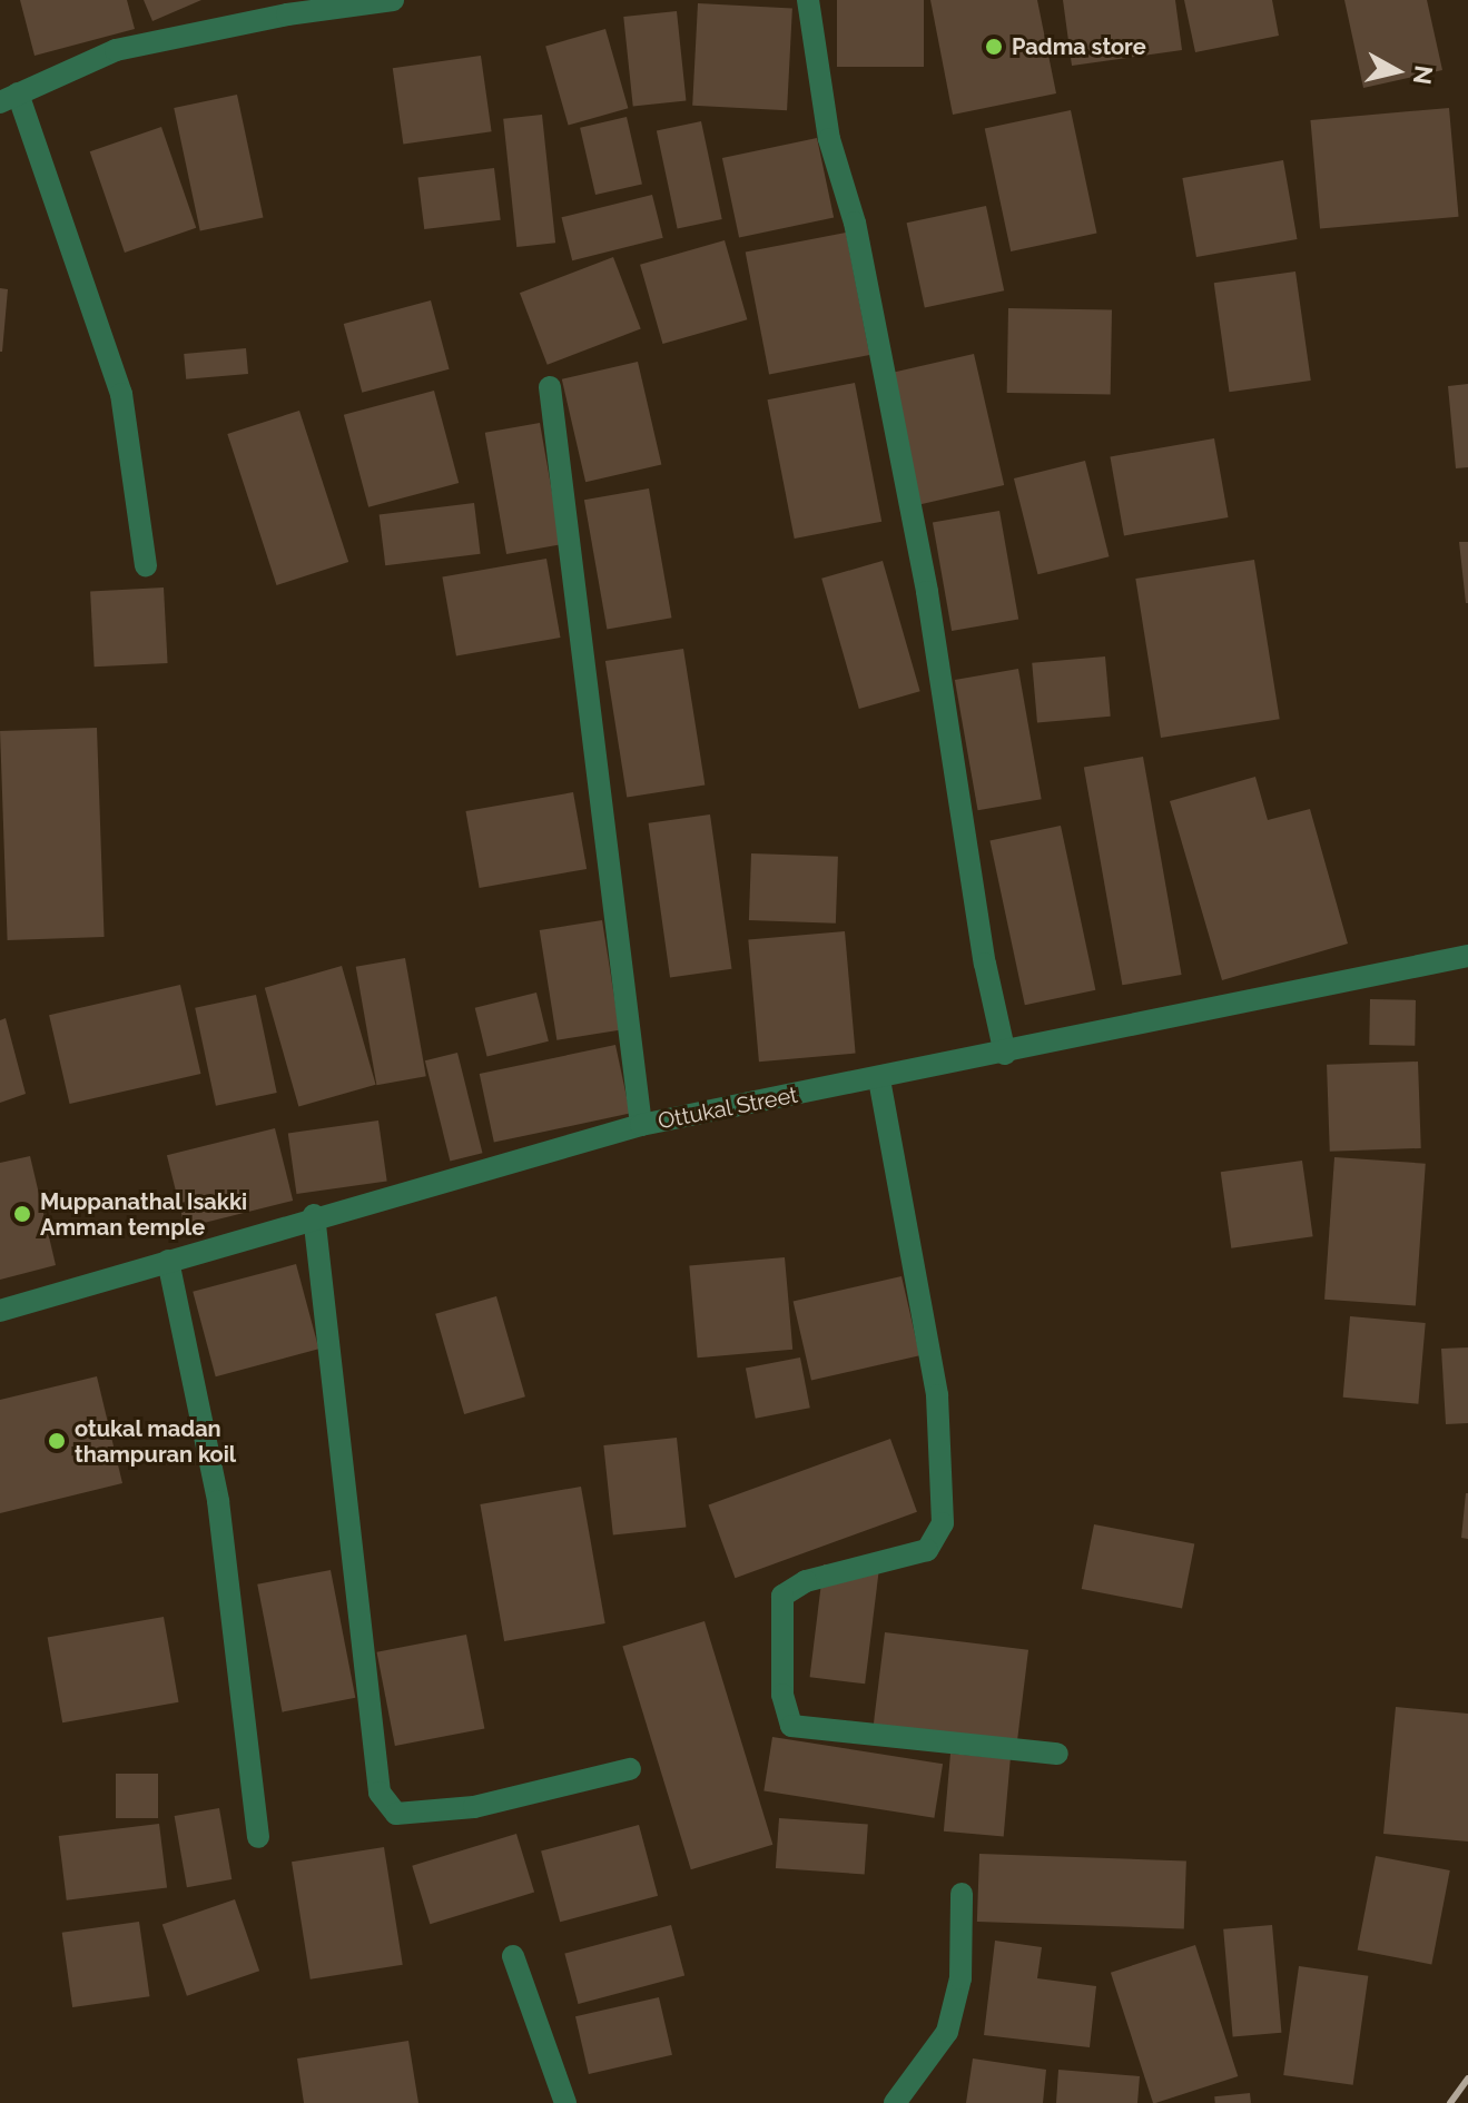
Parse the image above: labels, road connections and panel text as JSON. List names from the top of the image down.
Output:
{
  "streets": {
    "street": ["Ottukal Street"]
  },
  "places": ["Padma store", "Muppanathal Isakki Amman temple", "otukal madan thampuran koil"],
  "north": "right"
}
